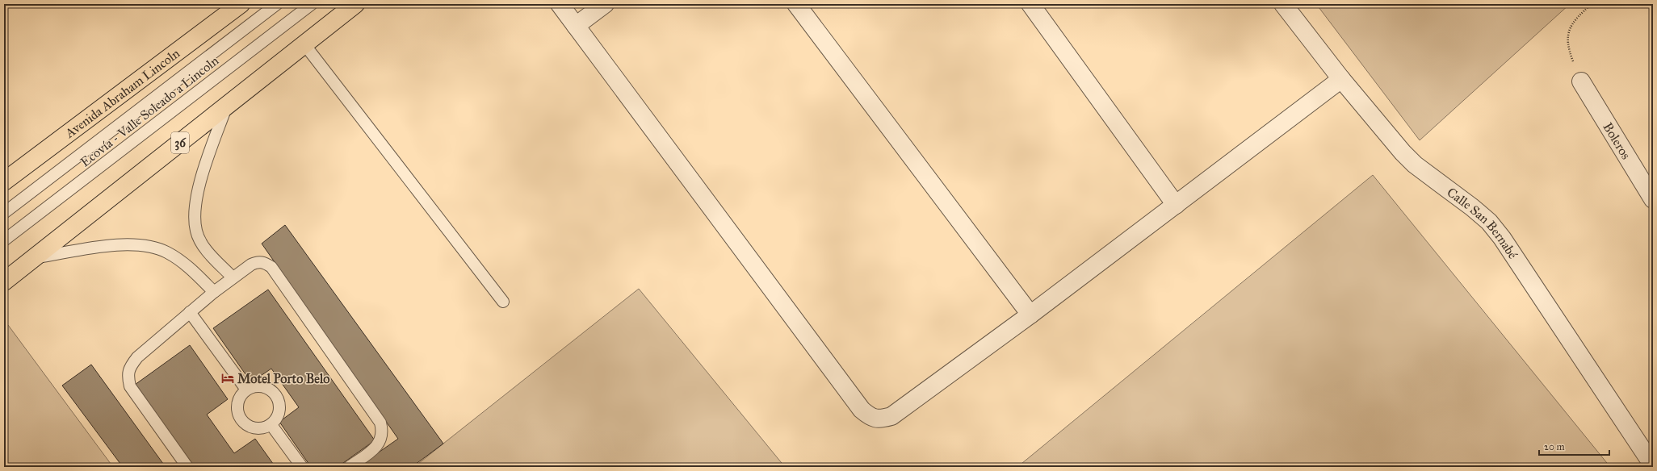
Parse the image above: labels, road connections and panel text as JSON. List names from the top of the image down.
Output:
{
  "streets": {
    "main road": ["Avenida Abraham Lincoln", "36"],
    "street": ["Boleros", "Calle San Bernabé"],
    "lane": ["Ecovía - Valle Soleado a Lincoln"]
  },
  "places": {
    "hotel": ["Motel Porto Belo"]
  },
  "scale_bar": "20 m"
}
